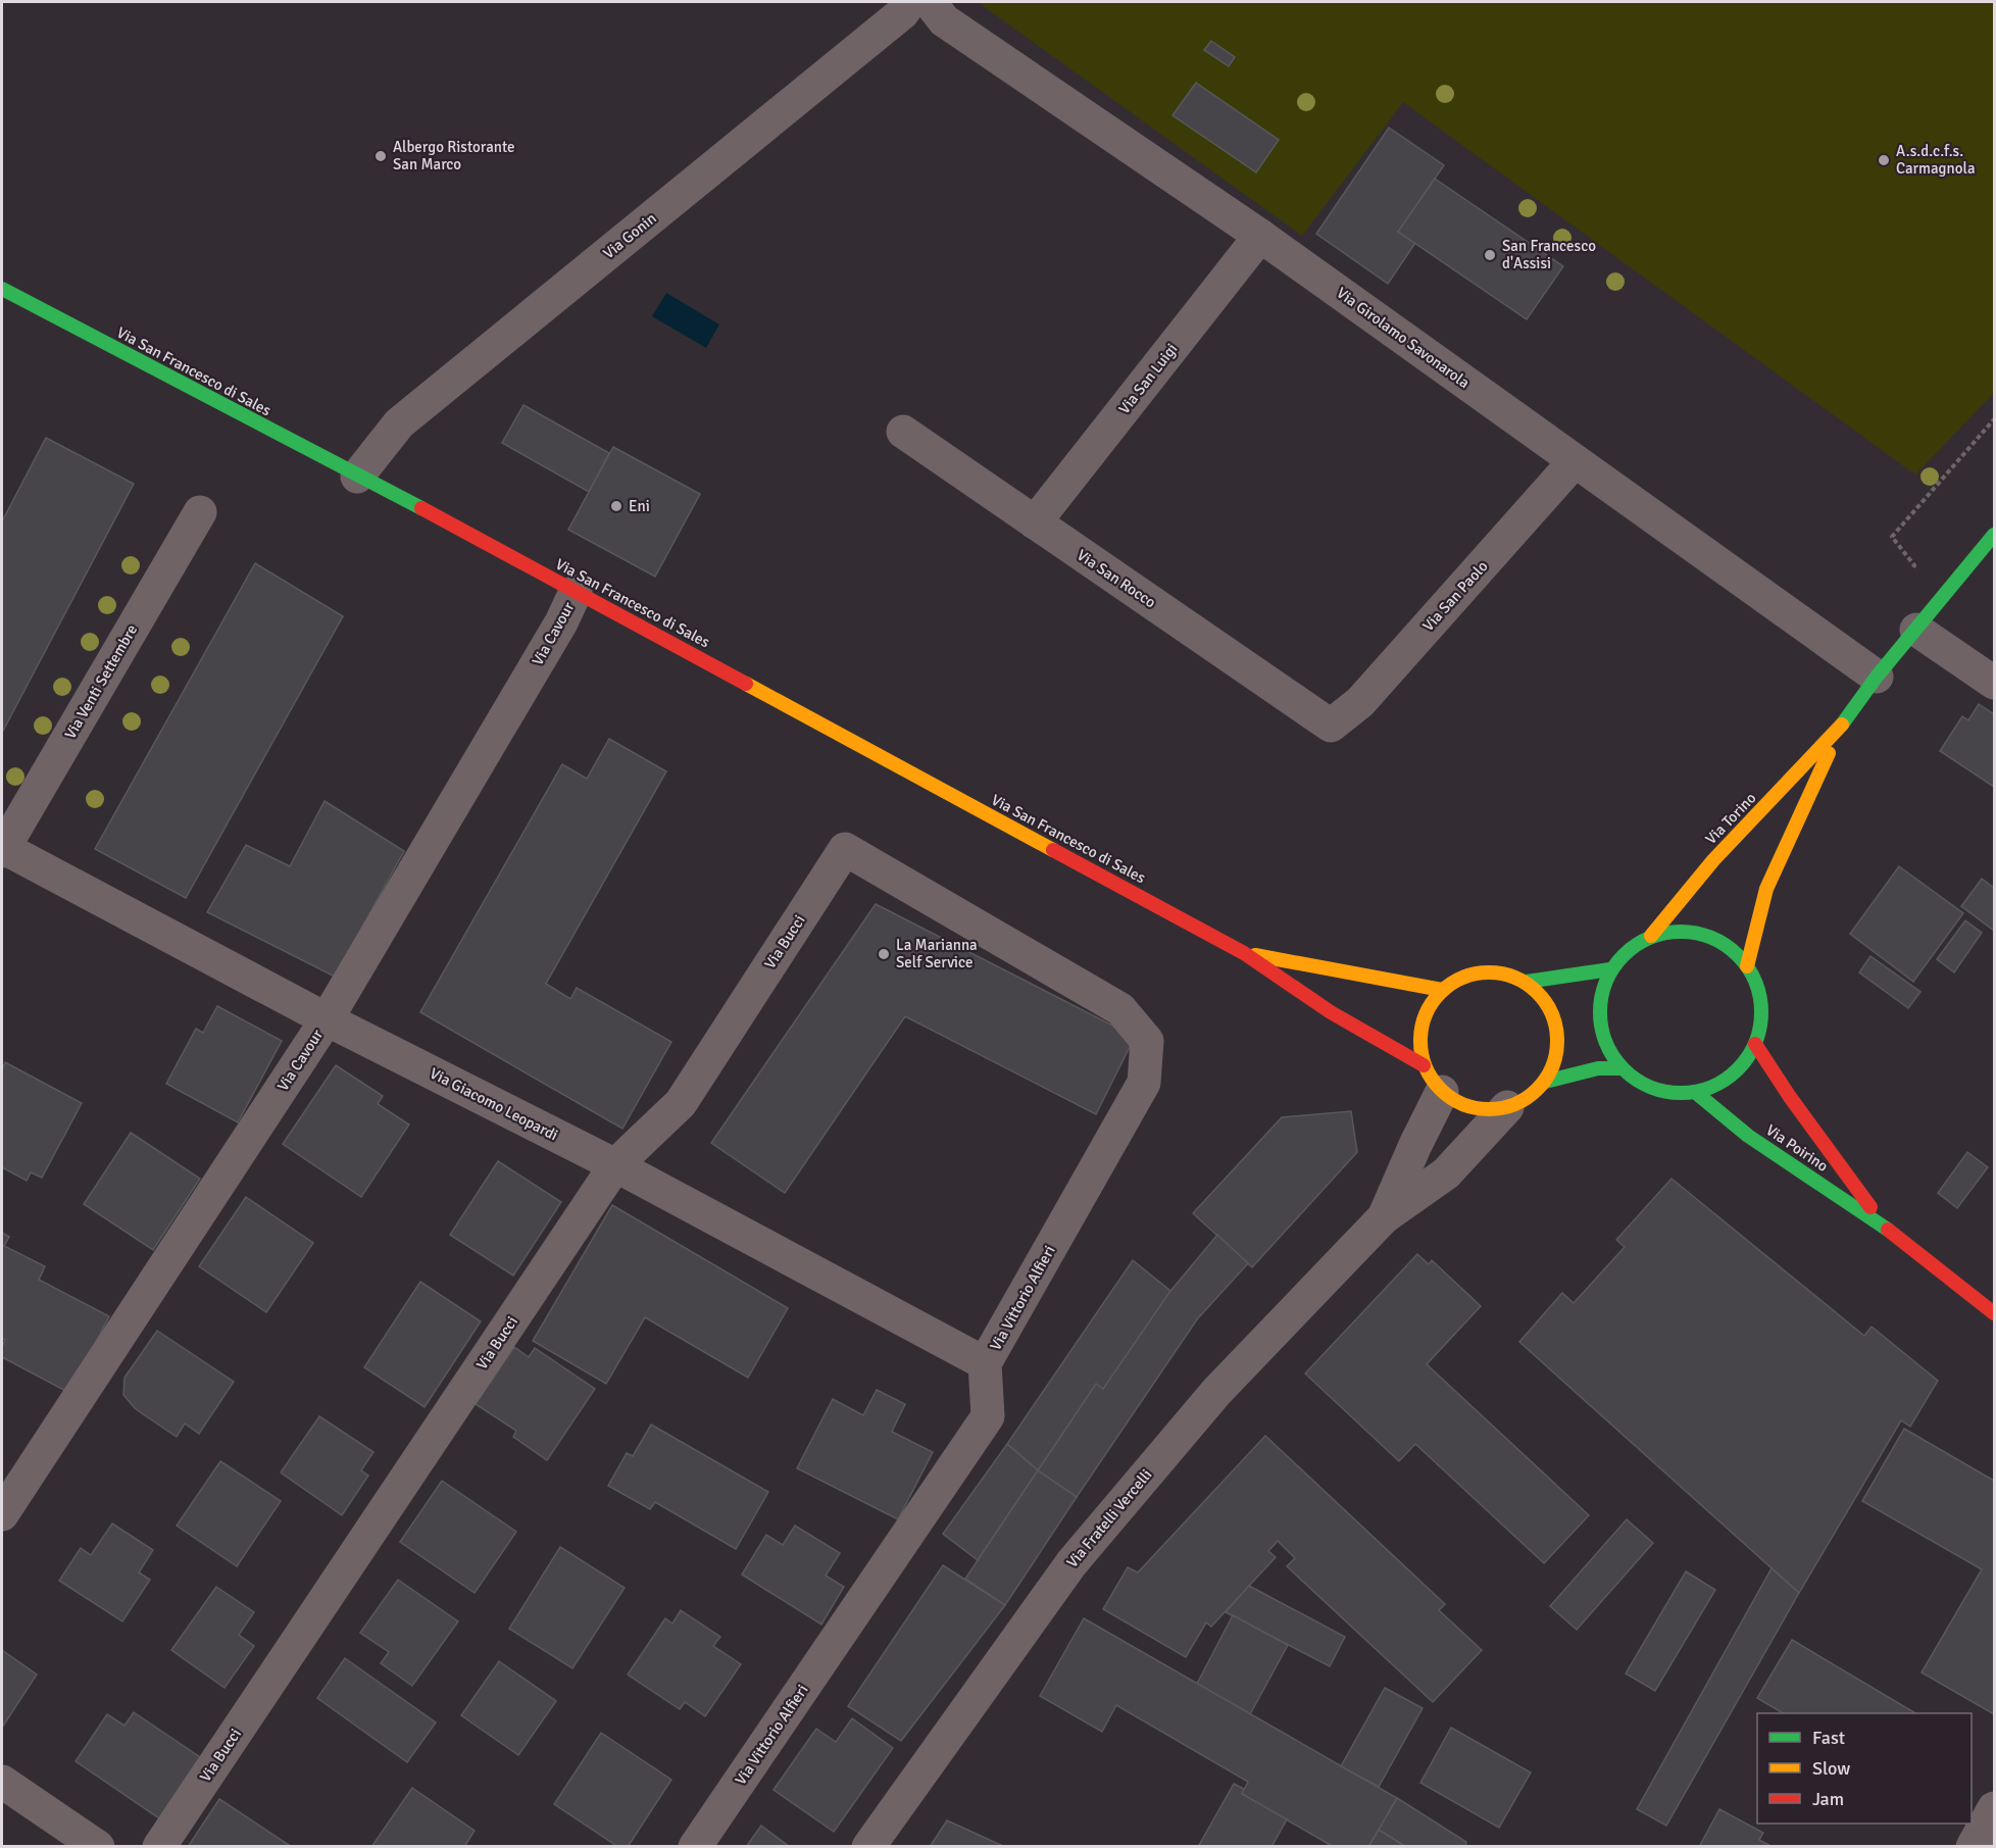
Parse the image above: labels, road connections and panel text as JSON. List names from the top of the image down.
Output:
{
  "streets": {
    "main road": ["Via San Francesco di Sales", "Via Torino", "Via Poirino"],
    "street": [
      "Via Gonin",
      "Via Girolamo Savonarola",
      "Via San Luigi",
      "Via San Rocco",
      "Via San Paolo",
      "Via Cavour",
      "Via Venti Settembre",
      "Via Bucci",
      "Via Giacomo Leopardi",
      "Via Vittorio Alfieri",
      "Via Fratelli Vercelli"
    ]
  },
  "crossings": [
    ["Via Gonin", "Via San Francesco di Sales"],
    ["Via Girolamo Savonarola", "Via San Luigi"],
    ["Via Girolamo Savonarola", "Via San Paolo"],
    ["Via Girolamo Savonarola", "Via Torino"],
    ["Via San Francesco di Sales", "Via Cavour"],
    ["Via San Francesco di Sales", "Via Fratelli Vercelli"],
    ["Via San Luigi", "Via San Rocco"],
    ["Via San Rocco", "Via San Paolo"],
    ["Via Cavour", "Via Giacomo Leopardi"],
    ["Via Venti Settembre", "Via Giacomo Leopardi"],
    ["Via Torino", "Via Poirino"],
    ["Via Bucci", "Via Giacomo Leopardi"],
    ["Via Bucci", "Via Vittorio Alfieri"],
    ["Via Giacomo Leopardi", "Via Vittorio Alfieri"]
  ],
  "places": [
    "Albergo Ristorante San Marco",
    "A.s.d.c.f.s. Carmagnola",
    "San Francesco d'Assisi",
    "Eni",
    "La Marianna Self Service"
  ],
  "legend": ["Fast", "Slow", "Jam"]
}
